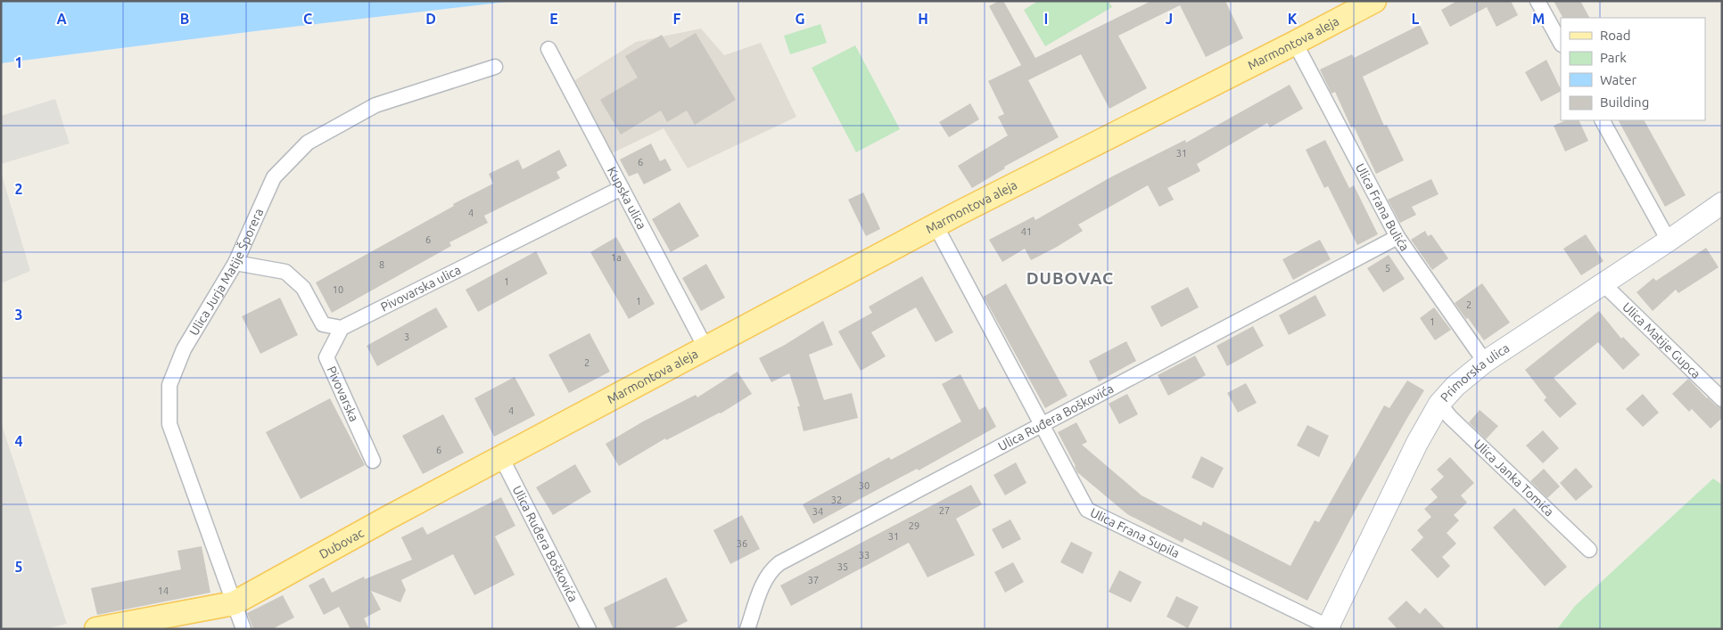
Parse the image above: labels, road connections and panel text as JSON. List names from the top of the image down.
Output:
{
  "streets": {
    "main road": ["Marmontova aleja", "Primorska ulica", "Dubovac"],
    "street": [
      "Kupska ulica",
      "Ulica Frana Bulića",
      "Ulica Jurja Matije Šporera",
      "Pivovarska ulica",
      "Ulica Matije Gupca",
      "Pivovarska",
      "Ulica Ruđera Boškovića",
      "Ulica Janka Tomića",
      "Ulica Frana Supila"
    ]
  },
  "crossings": [
    ["Marmontova aleja", "Kupska ulica"],
    ["Marmontova aleja", "Ulica Frana Bulića"],
    ["Marmontova aleja", "Ulica Frana Supila"],
    ["Marmontova aleja", "Dubovac"],
    ["Kupska ulica", "Pivovarska ulica"],
    ["Ulica Frana Bulića", "Primorska ulica"],
    ["Ulica Frana Bulića", "Ulica Ruđera Boškovića"],
    ["Ulica Jurja Matije Šporera", "Dubovac"],
    ["Pivovarska ulica", "Pivovarska"],
    ["Ulica Matije Gupca", "Primorska ulica"],
    ["Primorska ulica", "Ulica Janka Tomića"],
    ["Primorska ulica", "Ulica Frana Supila"],
    ["Ulica Ruđera Boškovića", "Ulica Frana Supila"],
    ["Ulica Ruđera Boškovića", "Dubovac"]
  ],
  "districts": ["DUBOVAC"],
  "house_numbers": [
    "31",
    "6",
    "4",
    "41",
    "6",
    "1a",
    "8",
    "5",
    "1",
    "10",
    "1",
    "2",
    "1",
    "3",
    "2",
    "4",
    "6",
    "30",
    "32",
    "27",
    "34",
    "29",
    "31",
    "36",
    "33",
    "35",
    "37",
    "14"
  ],
  "legend": [
    "Road",
    "Park",
    "Water",
    "Building"
  ],
  "grid": {
    "columns": [
      "A",
      "B",
      "C",
      "D",
      "E",
      "F",
      "G",
      "H",
      "I",
      "J",
      "K",
      "L",
      "M"
    ],
    "rows": [
      "1",
      "2",
      "3",
      "4",
      "5"
    ]
  }
}
